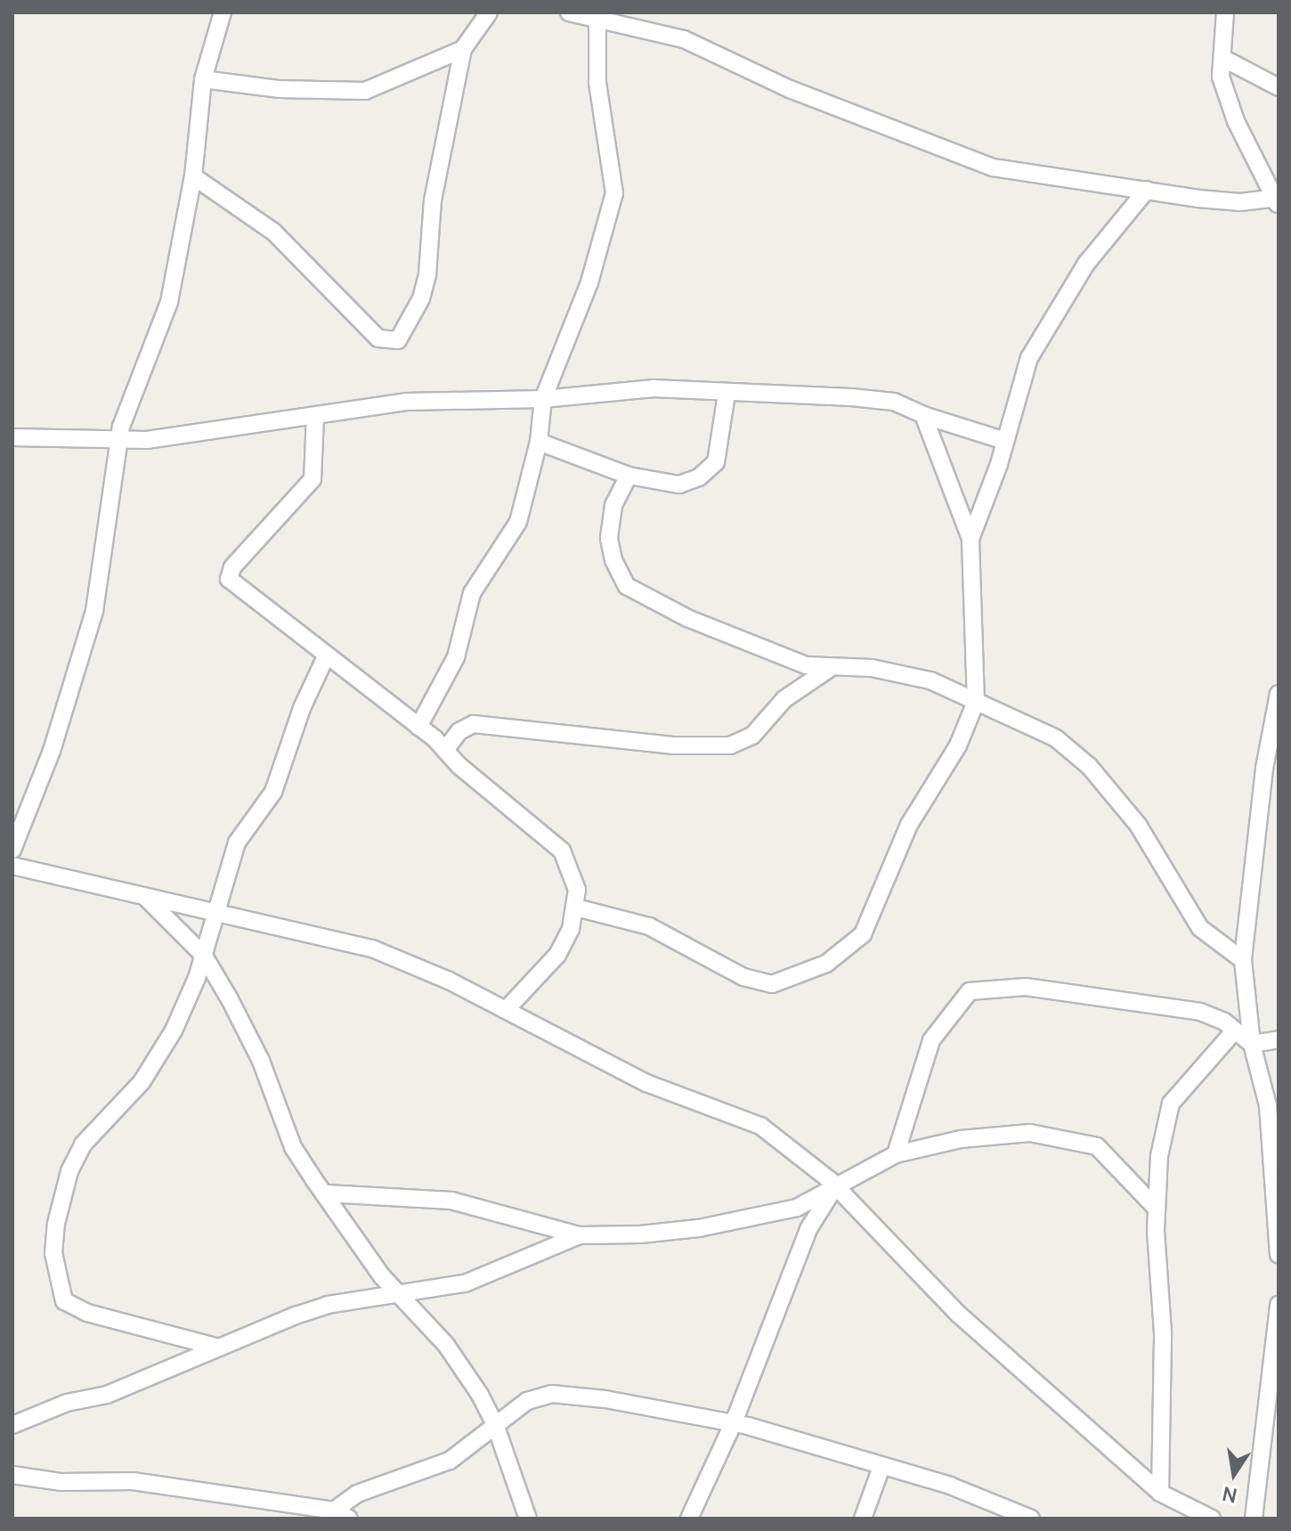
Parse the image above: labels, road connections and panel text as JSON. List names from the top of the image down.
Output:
{
  "north": "bottom"
}
